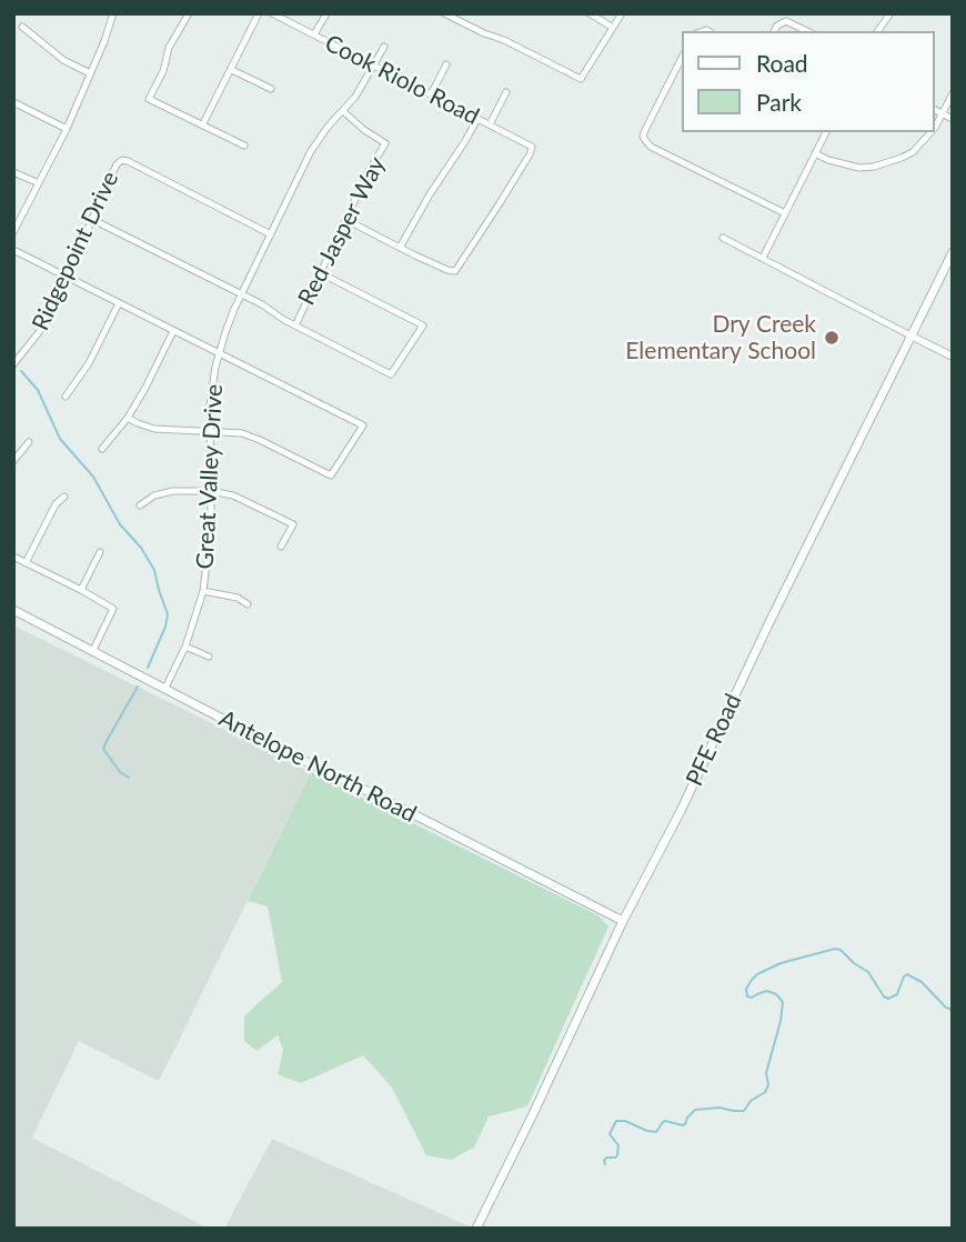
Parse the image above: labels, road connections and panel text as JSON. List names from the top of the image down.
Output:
{
  "streets": {
    "main road": ["PFE Road", "Antelope North Road"],
    "street": [
      "Cook Riolo Road",
      "Red Jasper Way",
      "Ridgepoint Drive",
      "Great Valley Drive"
    ]
  },
  "crossings": [
    ["Cook Riolo Road", "Great Valley Drive"],
    ["Red Jasper Way", "Great Valley Drive"],
    ["Ridgepoint Drive", "Great Valley Drive"],
    ["Great Valley Drive", "Antelope North Road"],
    ["PFE Road", "Antelope North Road"]
  ],
  "places": ["Dry Creek Elementary School"],
  "legend": ["Road", "Park"]
}
